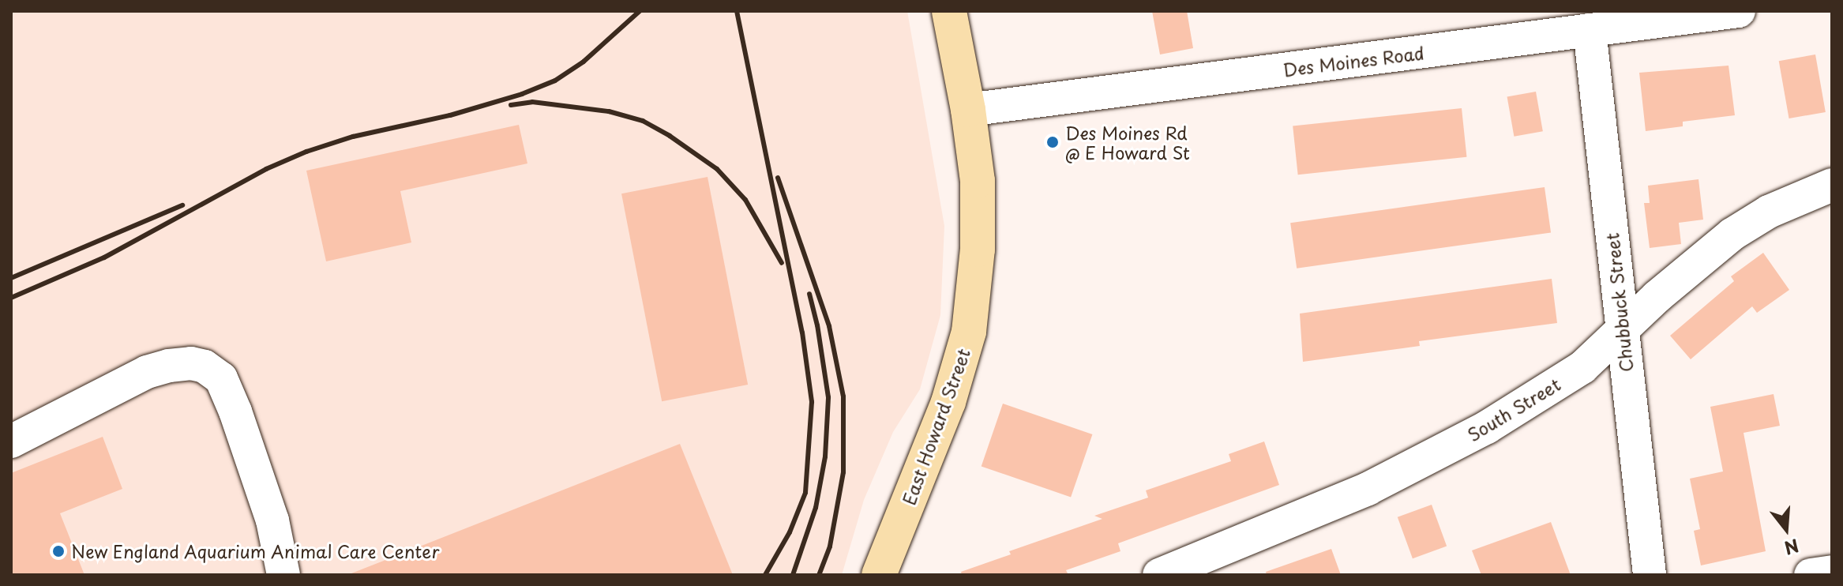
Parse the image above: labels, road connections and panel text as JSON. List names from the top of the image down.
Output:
{
  "streets": {
    "main road": ["East Howard Street"],
    "street": ["Des Moines Road", "Chubbuck Street", "South Street"]
  },
  "crossings": [
    ["Des Moines Road", "Chubbuck Street"],
    ["Des Moines Road", "East Howard Street"],
    ["Chubbuck Street", "South Street"]
  ],
  "places": ["Des Moines Rd @ E Howard St", "New England Aquarium Animal Care Center"],
  "north": "bottom"
}
